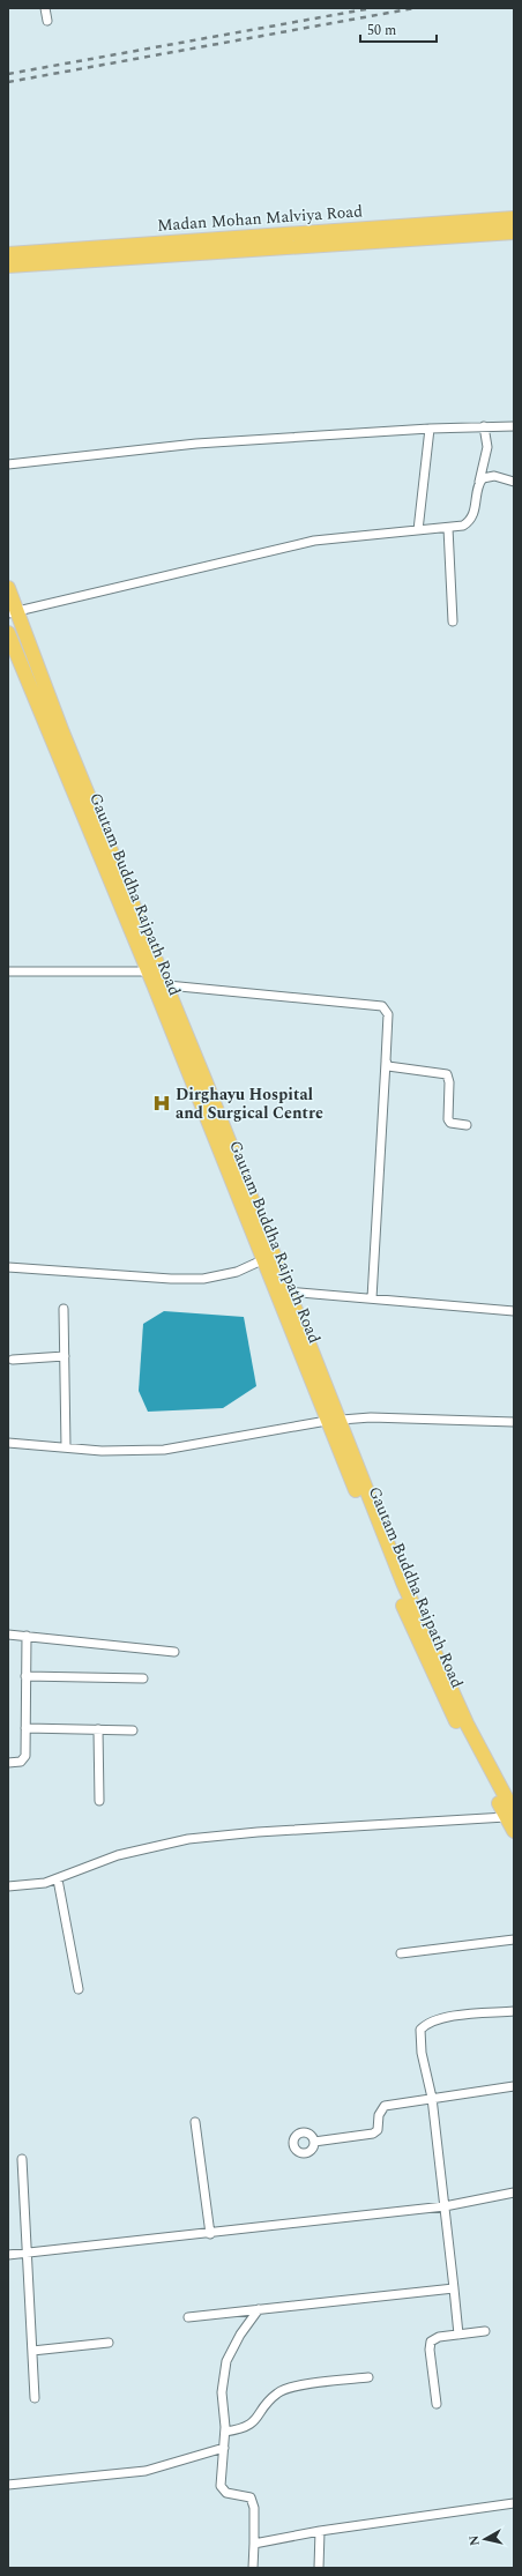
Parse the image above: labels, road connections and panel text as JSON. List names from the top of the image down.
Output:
{
  "streets": {
    "highway": ["Madan Mohan Malviya Road", "Gautam Buddha Rajpath Road"]
  },
  "places": {
    "hospital": ["Dirghayu Hospital and Surgical Centre"]
  },
  "scale_bar": "50 m",
  "north": "left"
}
